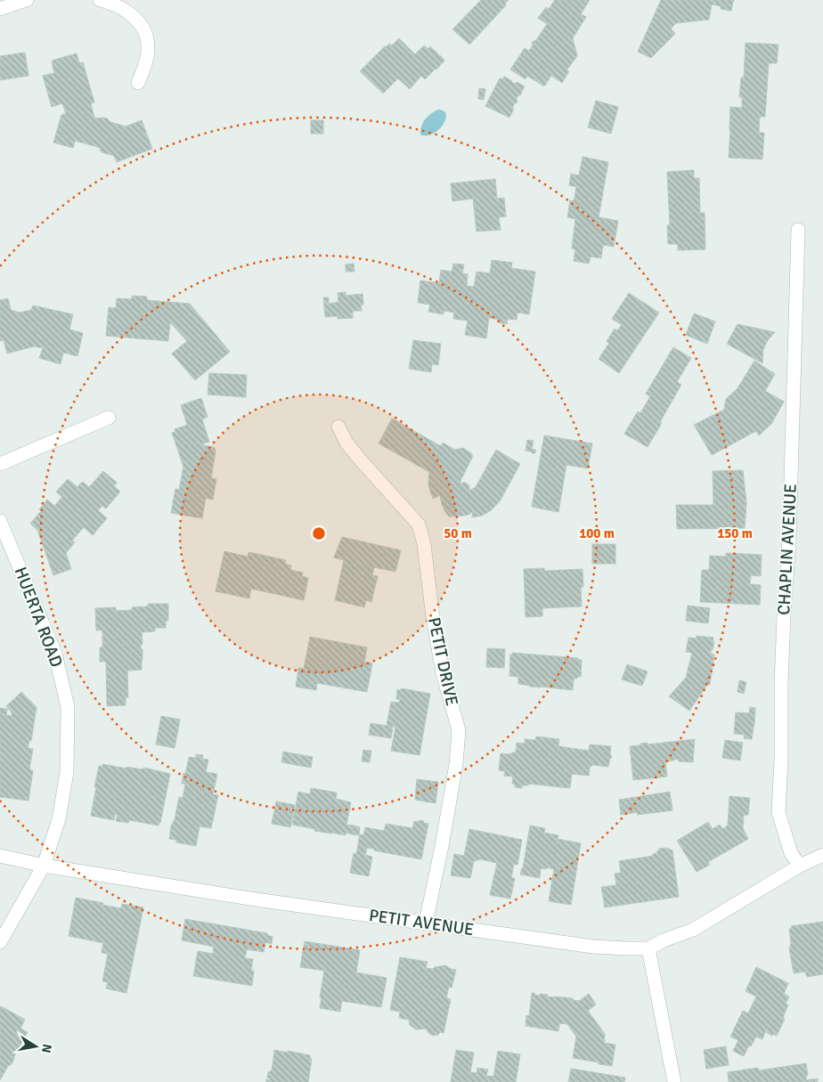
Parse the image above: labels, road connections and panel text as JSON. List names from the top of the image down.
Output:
{
  "streets": {
    "street": [
      "CHAPLIN AVENUE",
      "HUERTA ROAD",
      "PETIT DRIVE",
      "PETIT AVENUE"
    ]
  },
  "crossings": [
    ["CHAPLIN AVENUE", "PETIT AVENUE"],
    ["HUERTA ROAD", "PETIT AVENUE"],
    ["PETIT DRIVE", "PETIT AVENUE"]
  ],
  "north": "right",
  "rings": ["50 m", "100 m", "150 m"]
}
